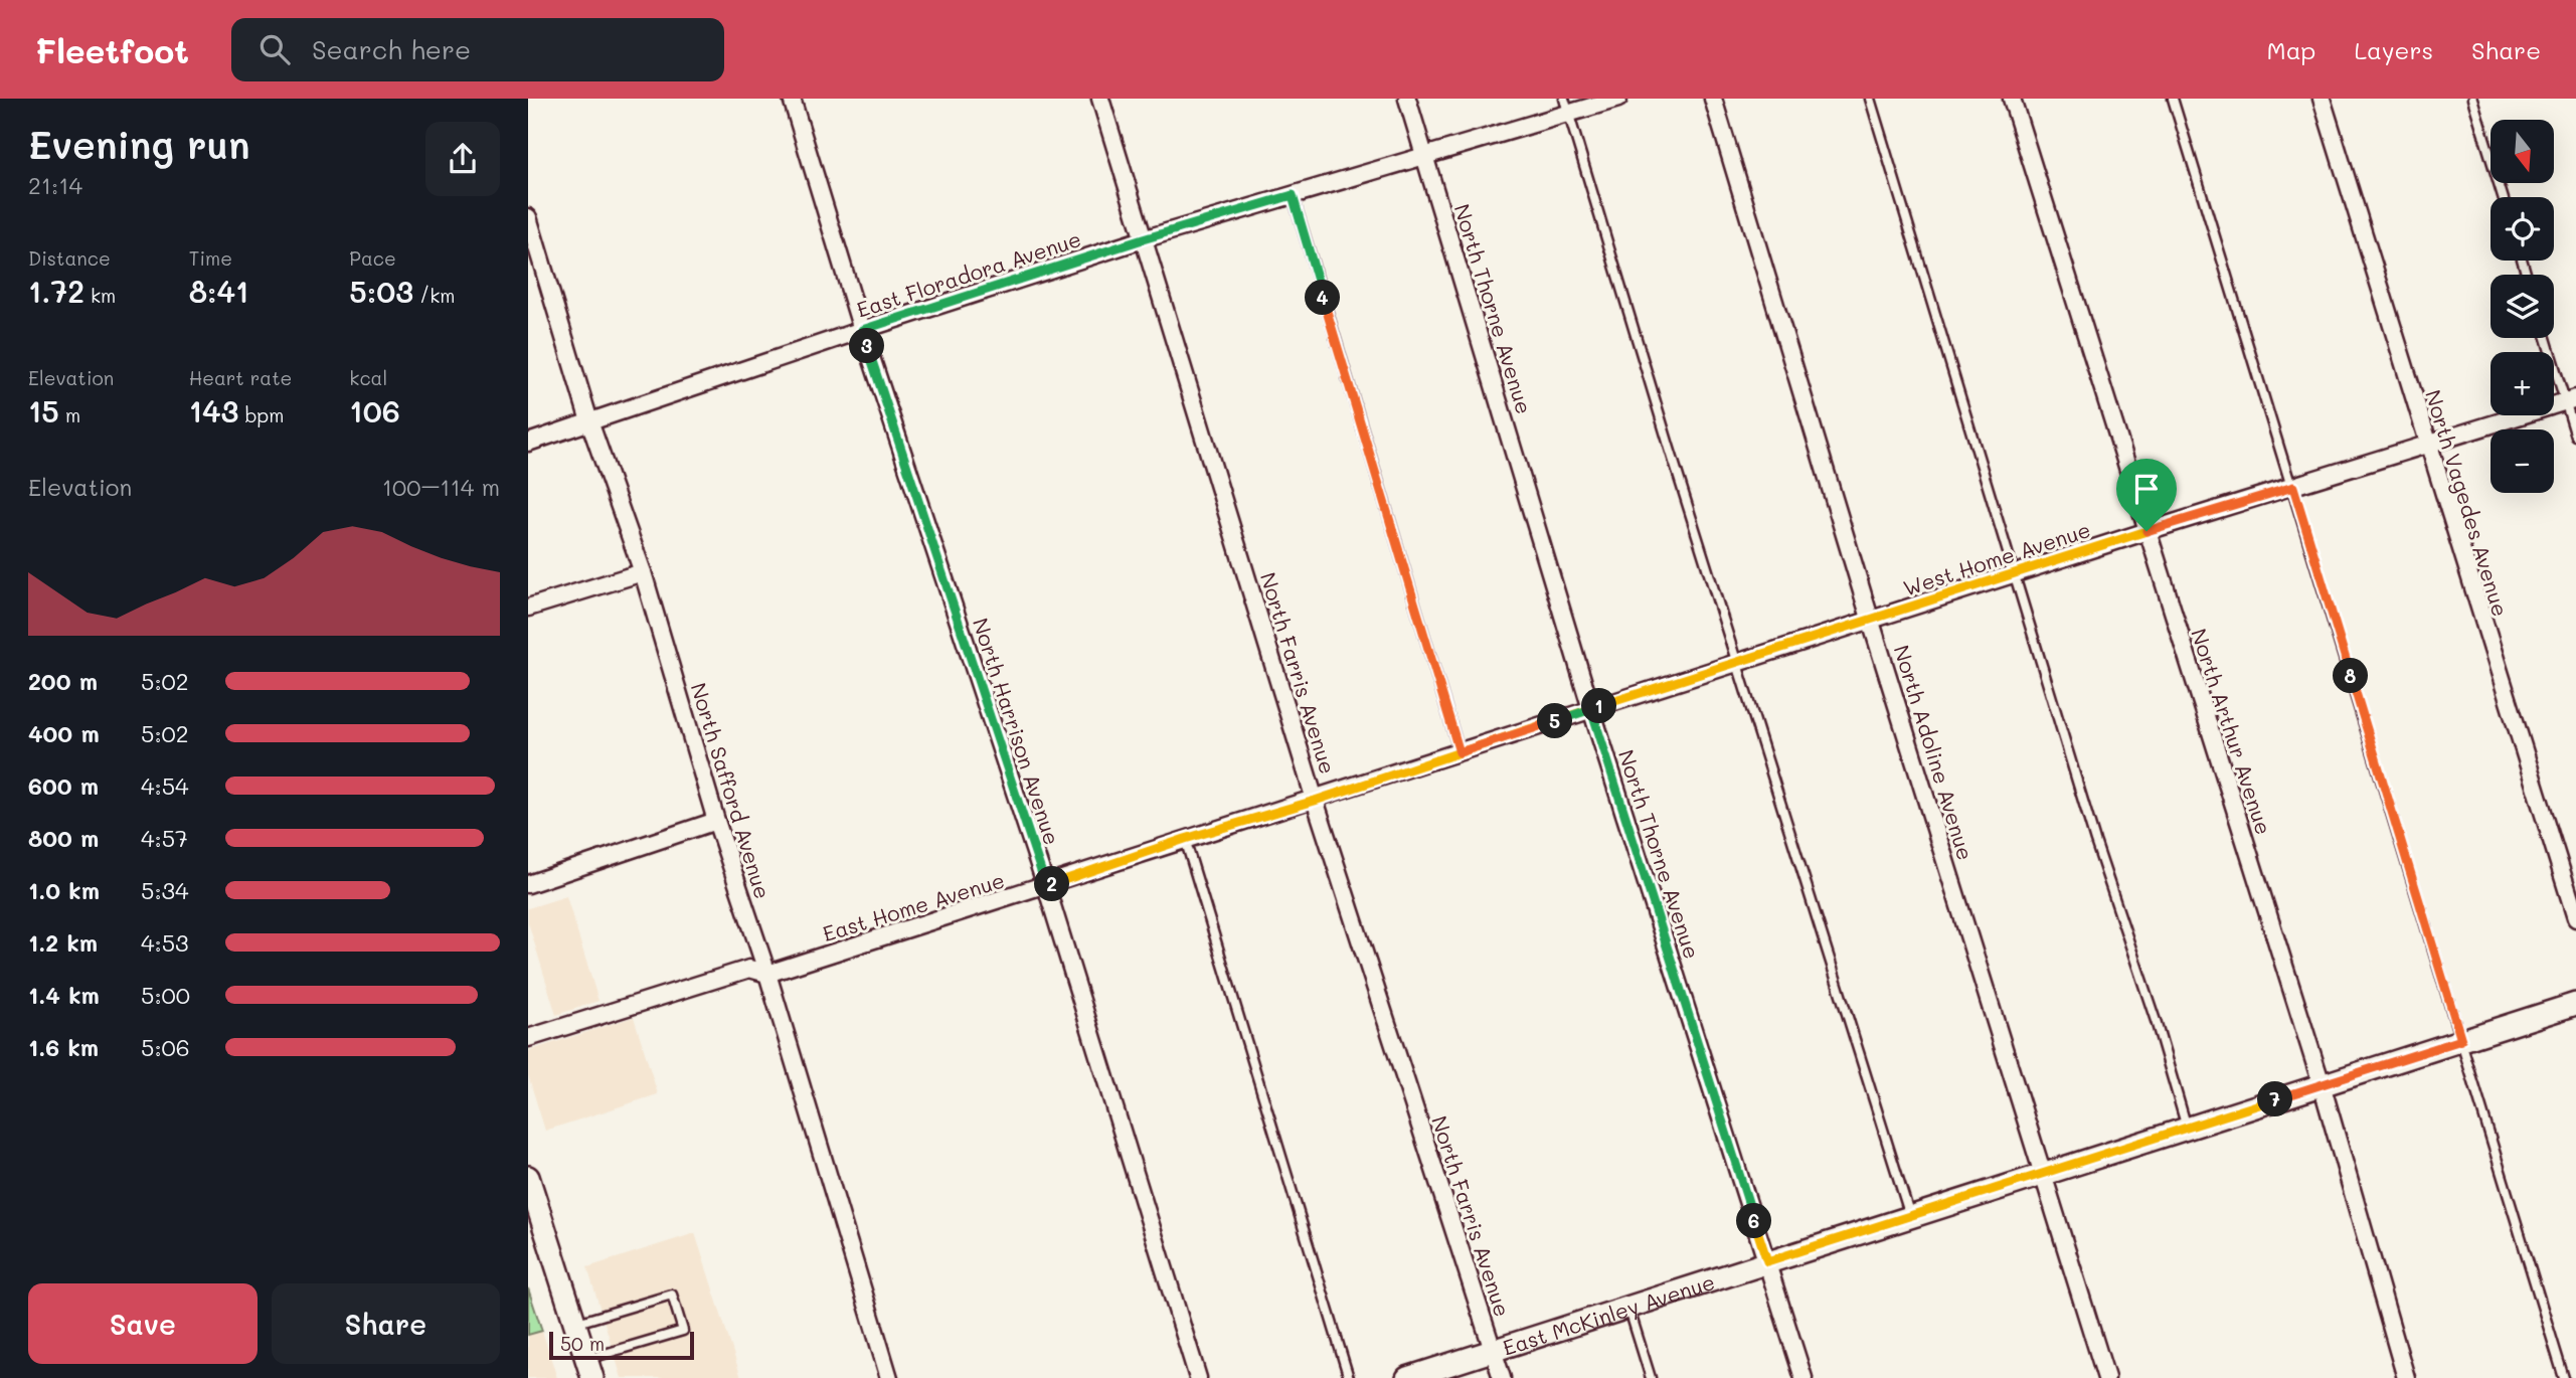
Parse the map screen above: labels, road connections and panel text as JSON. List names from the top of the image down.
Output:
{
  "streets": {
    "main road": ["East McKinley Avenue"],
    "street": [
      "East Floradora Avenue",
      "North Thorne Avenue",
      "North Vagedes Avenue",
      "West Home Avenue",
      "North Farris Avenue",
      "North Harrison Avenue",
      "North Arthur Avenue",
      "North Adoline Avenue",
      "North Safford Avenue",
      "East Home Avenue"
    ]
  },
  "crossings": [
    ["East Floradora Avenue", "North Thorne Avenue"],
    ["East Floradora Avenue", "North Farris Avenue"],
    ["East Floradora Avenue", "North Harrison Avenue"],
    ["East Floradora Avenue", "North Safford Avenue"],
    ["North Thorne Avenue", "West Home Avenue"],
    ["North Thorne Avenue", "East Home Avenue"],
    ["North Thorne Avenue", "East McKinley Avenue"],
    ["North Vagedes Avenue", "West Home Avenue"],
    ["West Home Avenue", "North Arthur Avenue"],
    ["West Home Avenue", "North Adoline Avenue"],
    ["West Home Avenue", "East Home Avenue"],
    ["North Farris Avenue", "East Home Avenue"],
    ["North Farris Avenue", "East McKinley Avenue"],
    ["North Harrison Avenue", "East Home Avenue"],
    ["North Arthur Avenue", "East McKinley Avenue"],
    ["North Adoline Avenue", "East McKinley Avenue"],
    ["North Safford Avenue", "East Home Avenue"]
  ],
  "scale_bar": "50 m",
  "north": "bottom",
  "page": {
    "header": "Fleetfoot",
    "search": "Search here",
    "nav": ["Map", "Layers", "Share"],
    "heading": ["Evening run", "21:14"],
    "map_buttons": ["+", "−"],
    "stats": [
      ["Distance", "1.72 km"],
      ["Time", "8:41"],
      ["Pace", "5:03 /km"],
      ["Elevation", "15 m"],
      ["Heart rate", "143 bpm"],
      ["kcal", "106"]
    ],
    "pins": [
      "4",
      "3",
      "8",
      "1",
      "5",
      "2",
      "7",
      "6"
    ],
    "chart": ["Elevation", "100–114 m"],
    "list": [
      {
        "name": "200 m",
        "note": "5:02"
      },
      {
        "name": "400 m",
        "note": "5:02"
      },
      {
        "name": "600 m",
        "note": "4:54"
      },
      {
        "name": "800 m",
        "note": "4:57"
      },
      {
        "name": "1.0 km",
        "note": "5:34"
      },
      {
        "name": "1.2 km",
        "note": "4:53"
      },
      {
        "name": "1.4 km",
        "note": "5:00"
      },
      {
        "name": "1.6 km",
        "note": "5:06"
      }
    ],
    "buttons": ["Save", "Share"],
    "scale": "50 m"
  }
}
